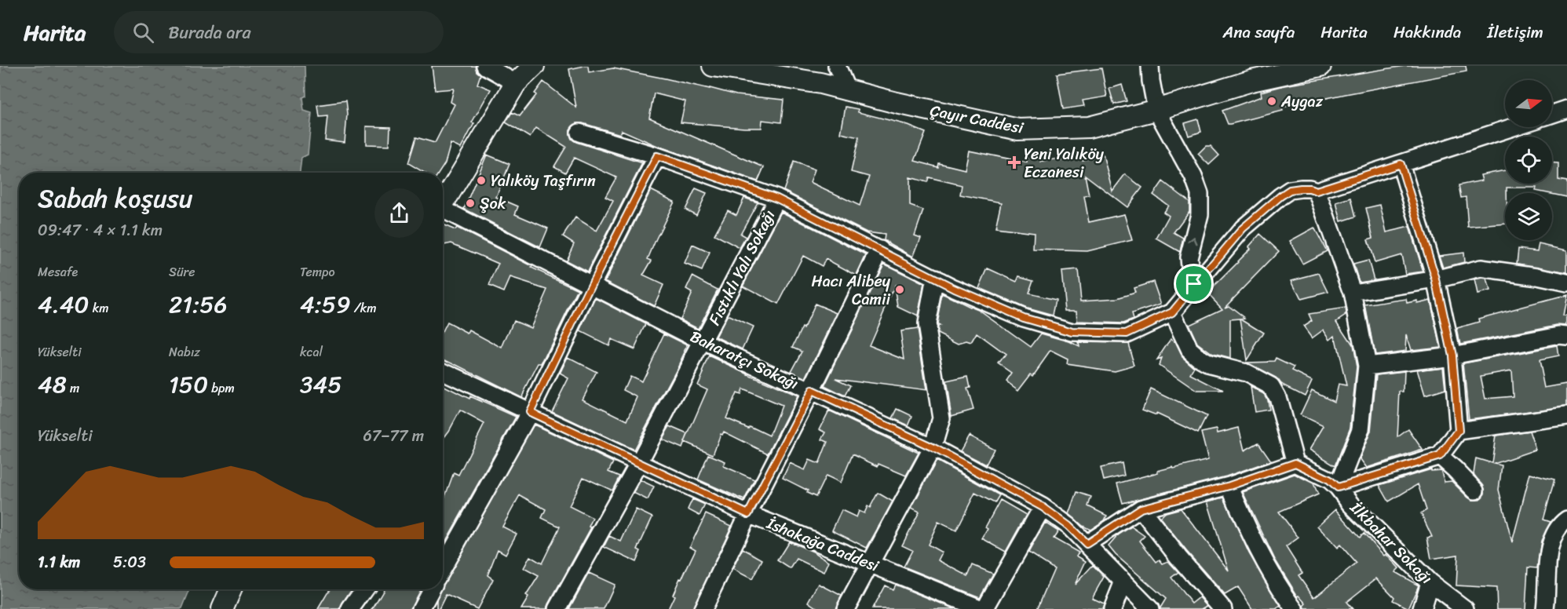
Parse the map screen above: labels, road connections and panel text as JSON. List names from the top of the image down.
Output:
{
  "streets": {
    "main road": ["Çayır Caddesi"],
    "street": [
      "Fıstıklı Yalı Sokağı",
      "Baharatçı Sokağı",
      "İlkbahar Sokağı",
      "İshakağa Caddesi"
    ]
  },
  "crossings": [
    ["Fıstıklı Yalı Sokağı", "Baharatçı Sokağı"],
    ["Fıstıklı Yalı Sokağı", "İshakağa Caddesi"]
  ],
  "places": {
    "other": [
      "Aygaz",
      "Yalıköy Taşfırın",
      "Şok",
      "Hacı Alibey Camii"
    ],
    "health": ["Yeni Yalıköy Eczanesi"]
  },
  "north": "right",
  "page": {
    "header": "Harita",
    "search": "Burada ara",
    "nav": [
      "Ana sayfa",
      "Harita",
      "Hakkında",
      "İletişim"
    ],
    "heading": ["Sabah koşusu", "09:47 · 4 × 1.1 km"],
    "stats": [
      ["Mesafe", "4.40 km"],
      ["Süre", "21:56"],
      ["Tempo", "4:59 /km"],
      ["Yükselti", "48 m"],
      ["Nabız", "150 bpm"],
      ["kcal", "345"]
    ],
    "chart": ["Yükselti", "67–77 m"],
    "list": [
      {
        "name": "1.1 km",
        "note": "5:03"
      }
    ]
  }
}
